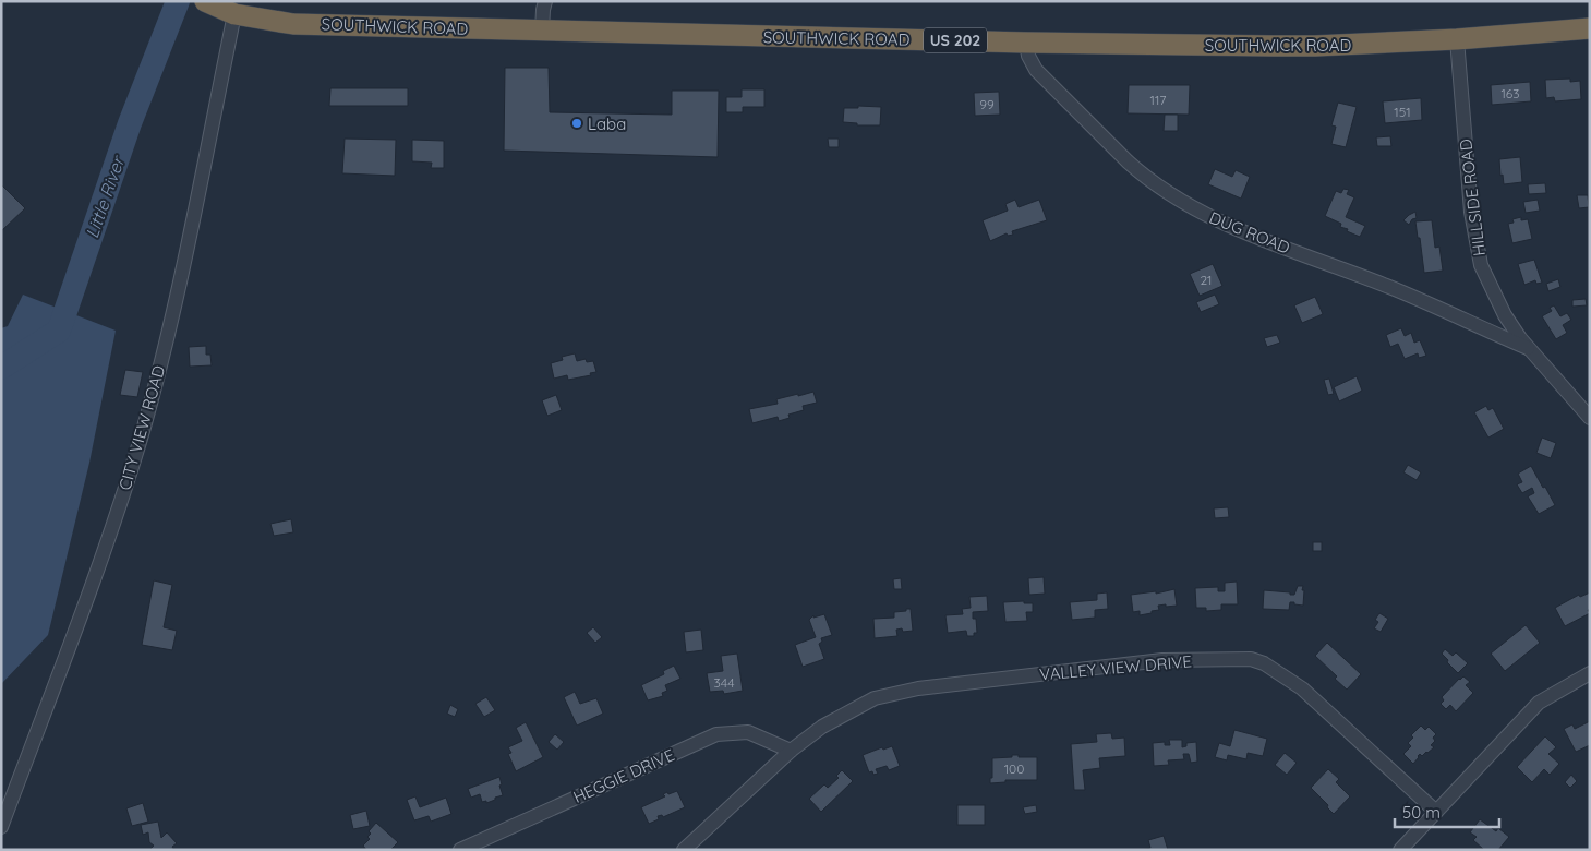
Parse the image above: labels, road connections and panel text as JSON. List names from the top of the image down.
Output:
{
  "streets": {
    "highway": ["SOUTHWICK ROAD", "US 202"],
    "street": [
      "HILLSIDE ROAD",
      "DUG ROAD",
      "CITY VIEW ROAD",
      "VALLEY VIEW DRIVE",
      "HEGGIE DRIVE"
    ]
  },
  "crossings": [
    ["SOUTHWICK ROAD", "HILLSIDE ROAD"],
    ["SOUTHWICK ROAD", "DUG ROAD"],
    ["SOUTHWICK ROAD", "CITY VIEW ROAD"],
    ["HILLSIDE ROAD", "DUG ROAD"],
    ["VALLEY VIEW DRIVE", "HEGGIE DRIVE"]
  ],
  "water": ["Little River"],
  "places": ["Laba"],
  "house_numbers": [
    "163",
    "117",
    "99",
    "151",
    "21",
    "344",
    "100"
  ],
  "scale_bar": "50 m"
}
